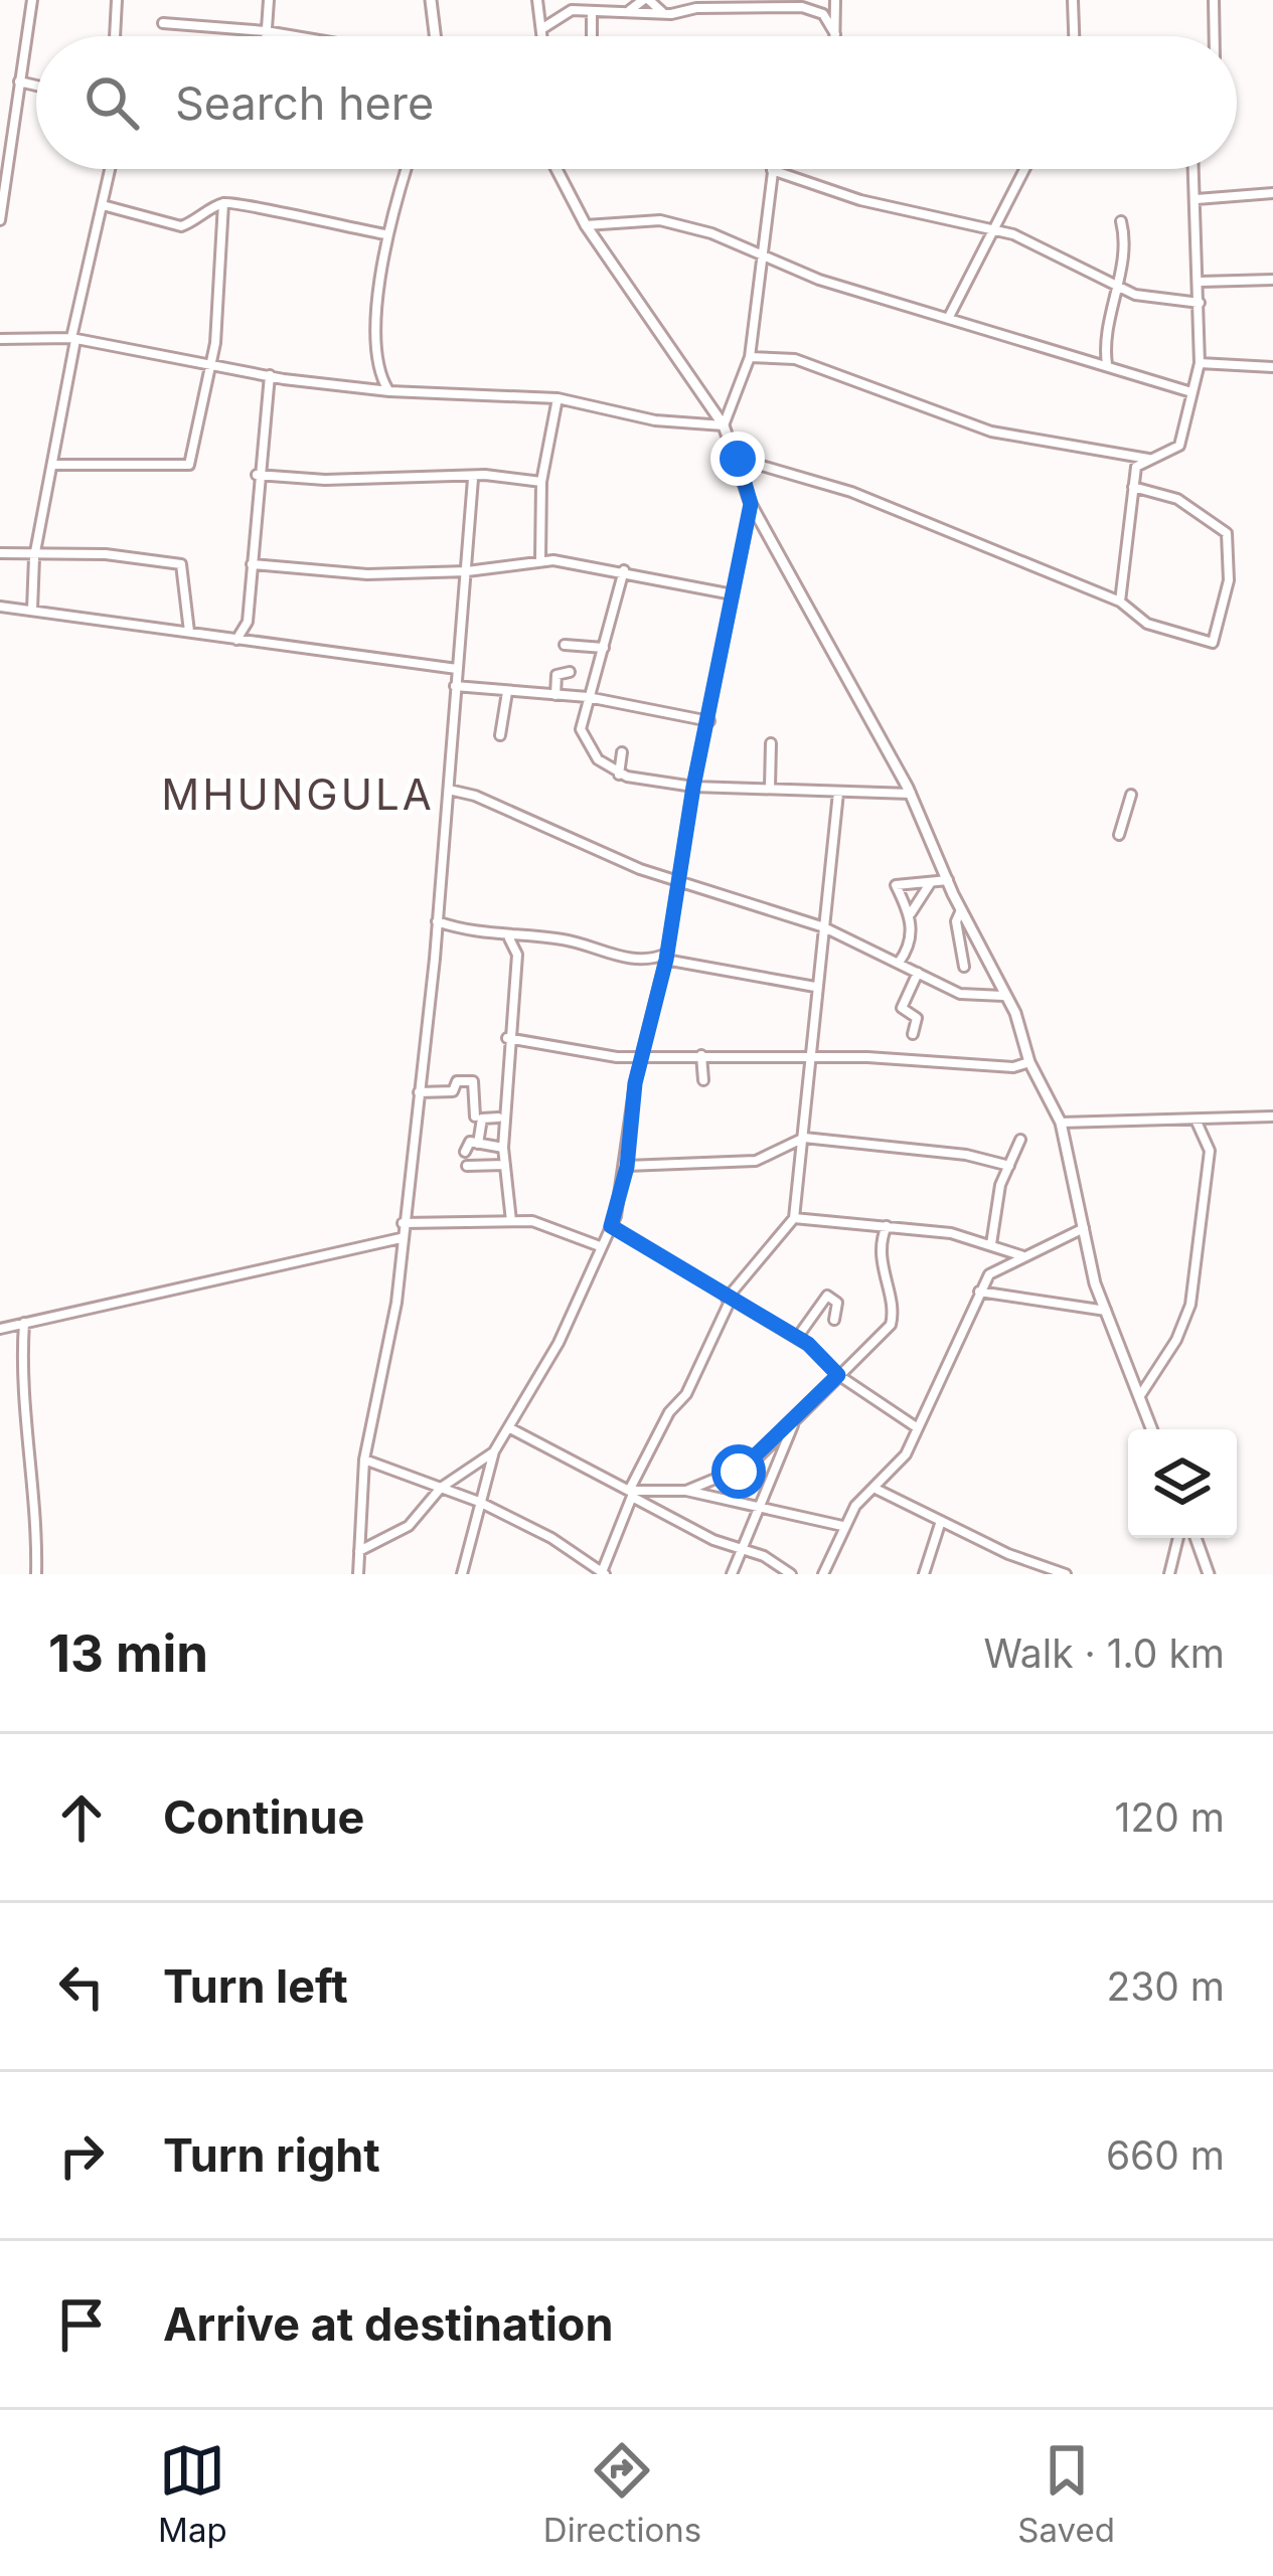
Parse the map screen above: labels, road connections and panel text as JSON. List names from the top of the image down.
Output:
{
  "districts": ["MHUNGULA"],
  "page": {
    "search": "Search here",
    "heading": ["13 min", "Walk · 1.0 km"],
    "list": [
      ["Continue", "120 m"],
      ["Turn left", "230 m"],
      ["Turn right", "660 m"],
      "Arrive at destination"
    ],
    "nav": ["Map", "Directions", "Saved"]
  }
}
